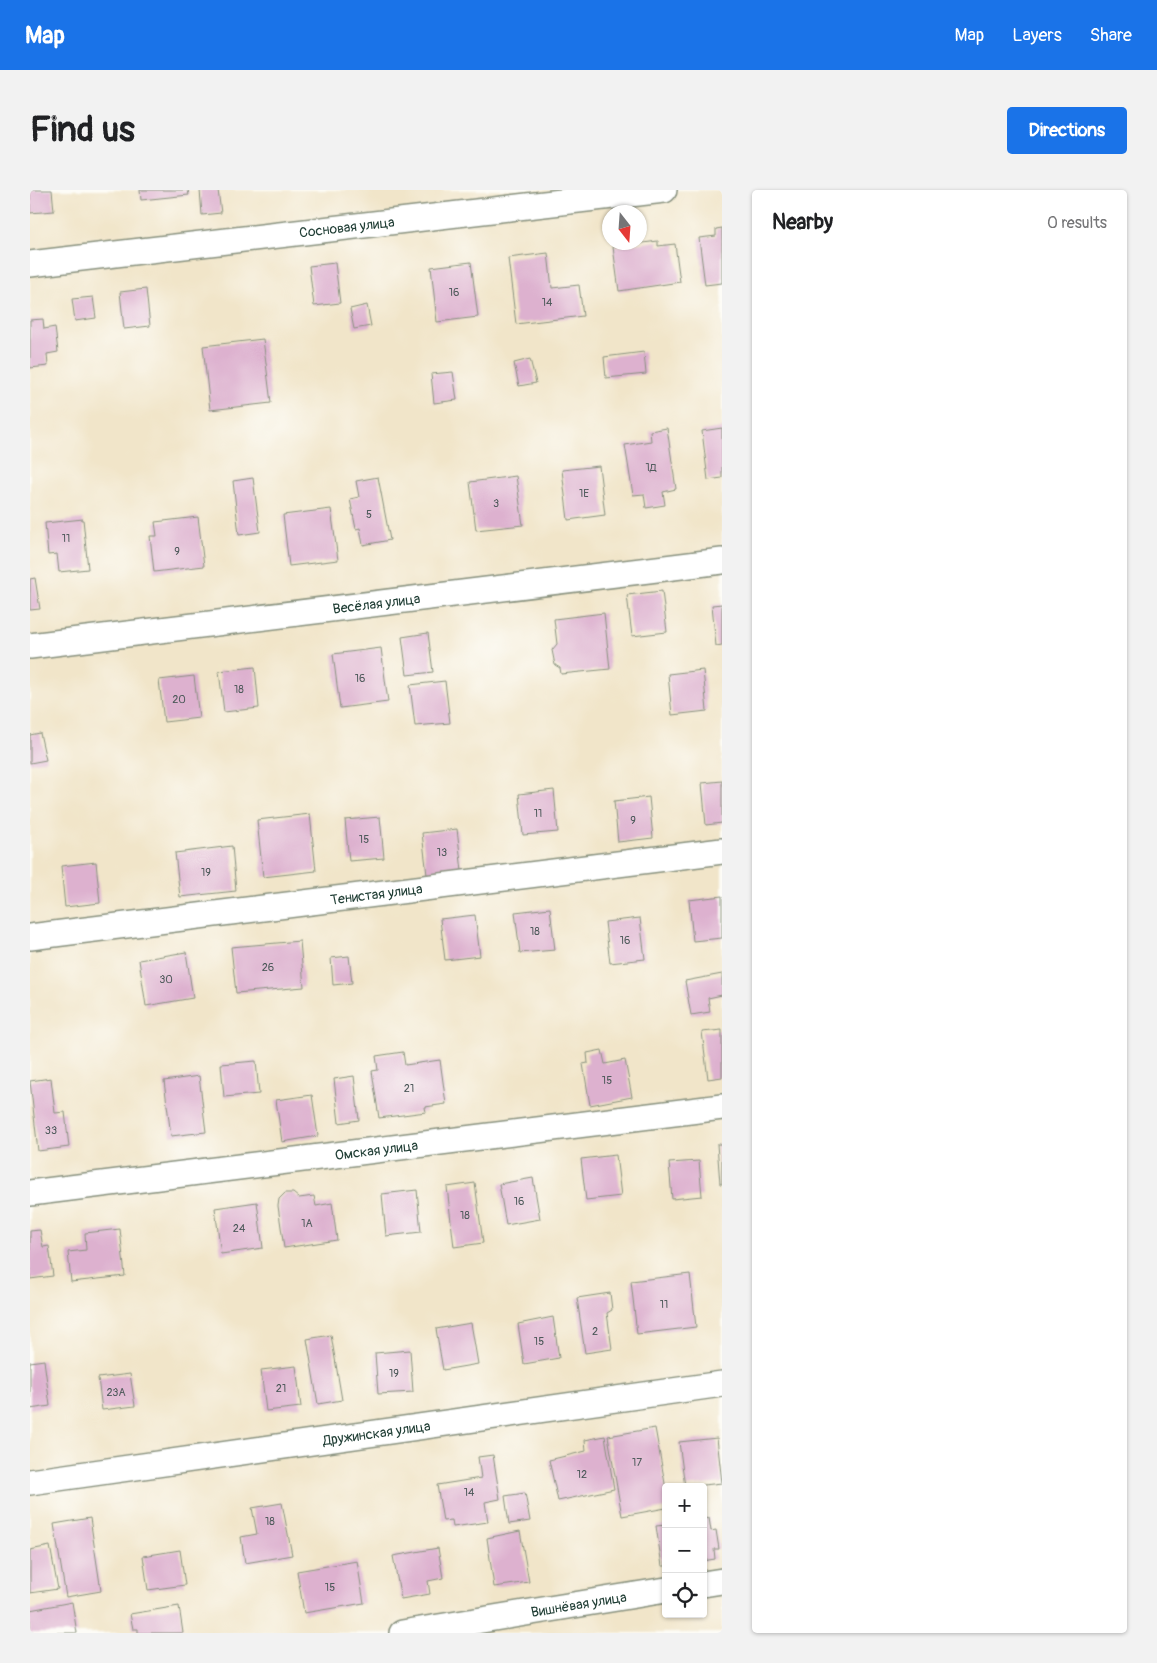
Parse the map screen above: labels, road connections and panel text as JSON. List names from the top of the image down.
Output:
{
  "streets": {
    "street": [
      "Сосновая улица",
      "Весёлая улица",
      "Тенистая улица",
      "Омская улица",
      "Дружинская улица",
      "Вишнёвая улица"
    ]
  },
  "house_numbers": [
    "16",
    "14",
    "1Д",
    "1Е",
    "3",
    "5",
    "11",
    "9",
    "16",
    "18",
    "20",
    "11",
    "9",
    "15",
    "13",
    "19",
    "18",
    "16",
    "26",
    "30",
    "15",
    "21",
    "33",
    "16",
    "18",
    "1А",
    "24",
    "11",
    "2",
    "15",
    "19",
    "21",
    "23А",
    "17",
    "12",
    "14",
    "18",
    "15"
  ],
  "north": "bottom",
  "page": {
    "header": "Map",
    "nav": ["Map", "Layers", "Share"],
    "buttons": "Directions",
    "title": "Find us",
    "heading": ["Nearby", "0 results"],
    "map_buttons": ["+", "−"]
  }
}
